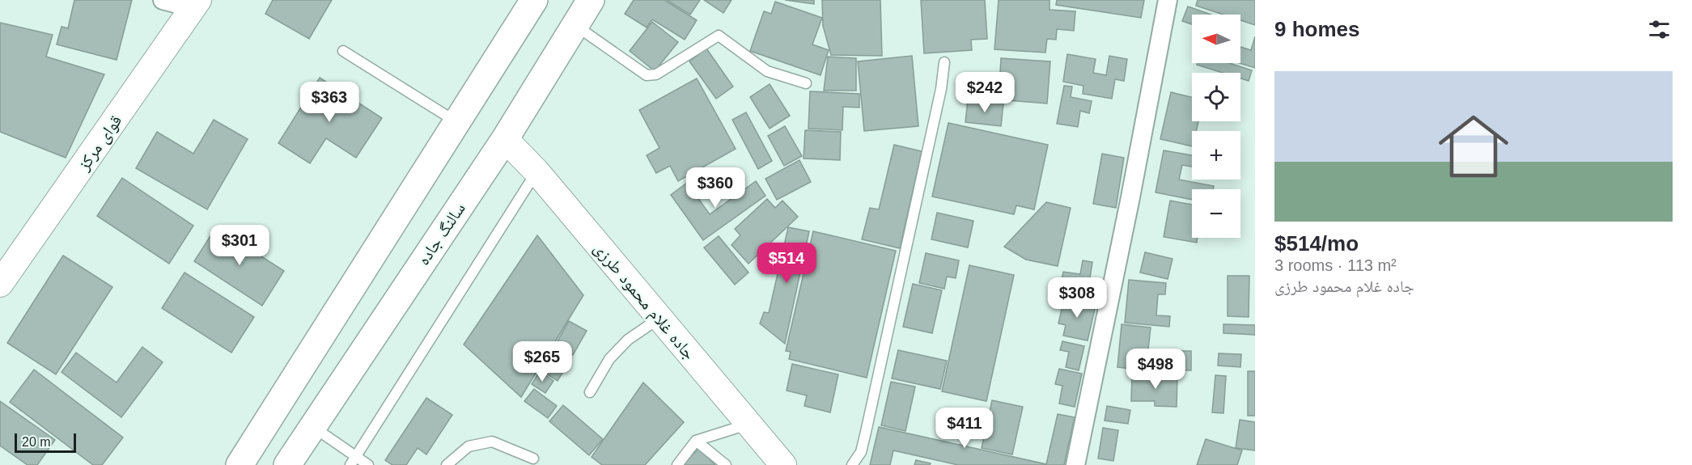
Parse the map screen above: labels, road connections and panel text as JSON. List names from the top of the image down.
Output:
{
  "streets": {
    "highway": ["سالنگ جاده"],
    "street": ["قوای مرکز", "جاده غلام‌ محمود طرزی"]
  },
  "crossings": [
    ["سالنگ جاده", "جاده غلام‌ محمود طرزی"]
  ],
  "scale_bar": "20 m",
  "north": "left",
  "page": {
    "heading": "9 homes",
    "map_buttons": ["+", "−"],
    "list": [
      {
        "name": "$514/mo",
        "note": "3 rooms · 113 m² · جاده غلام‌ محمود طرزی"
      }
    ],
    "price": [
      "$242",
      "$363",
      "$360",
      "$301",
      "$514",
      "$308",
      "$265",
      "$498",
      "$411"
    ],
    "scale": "20 m"
  }
}
